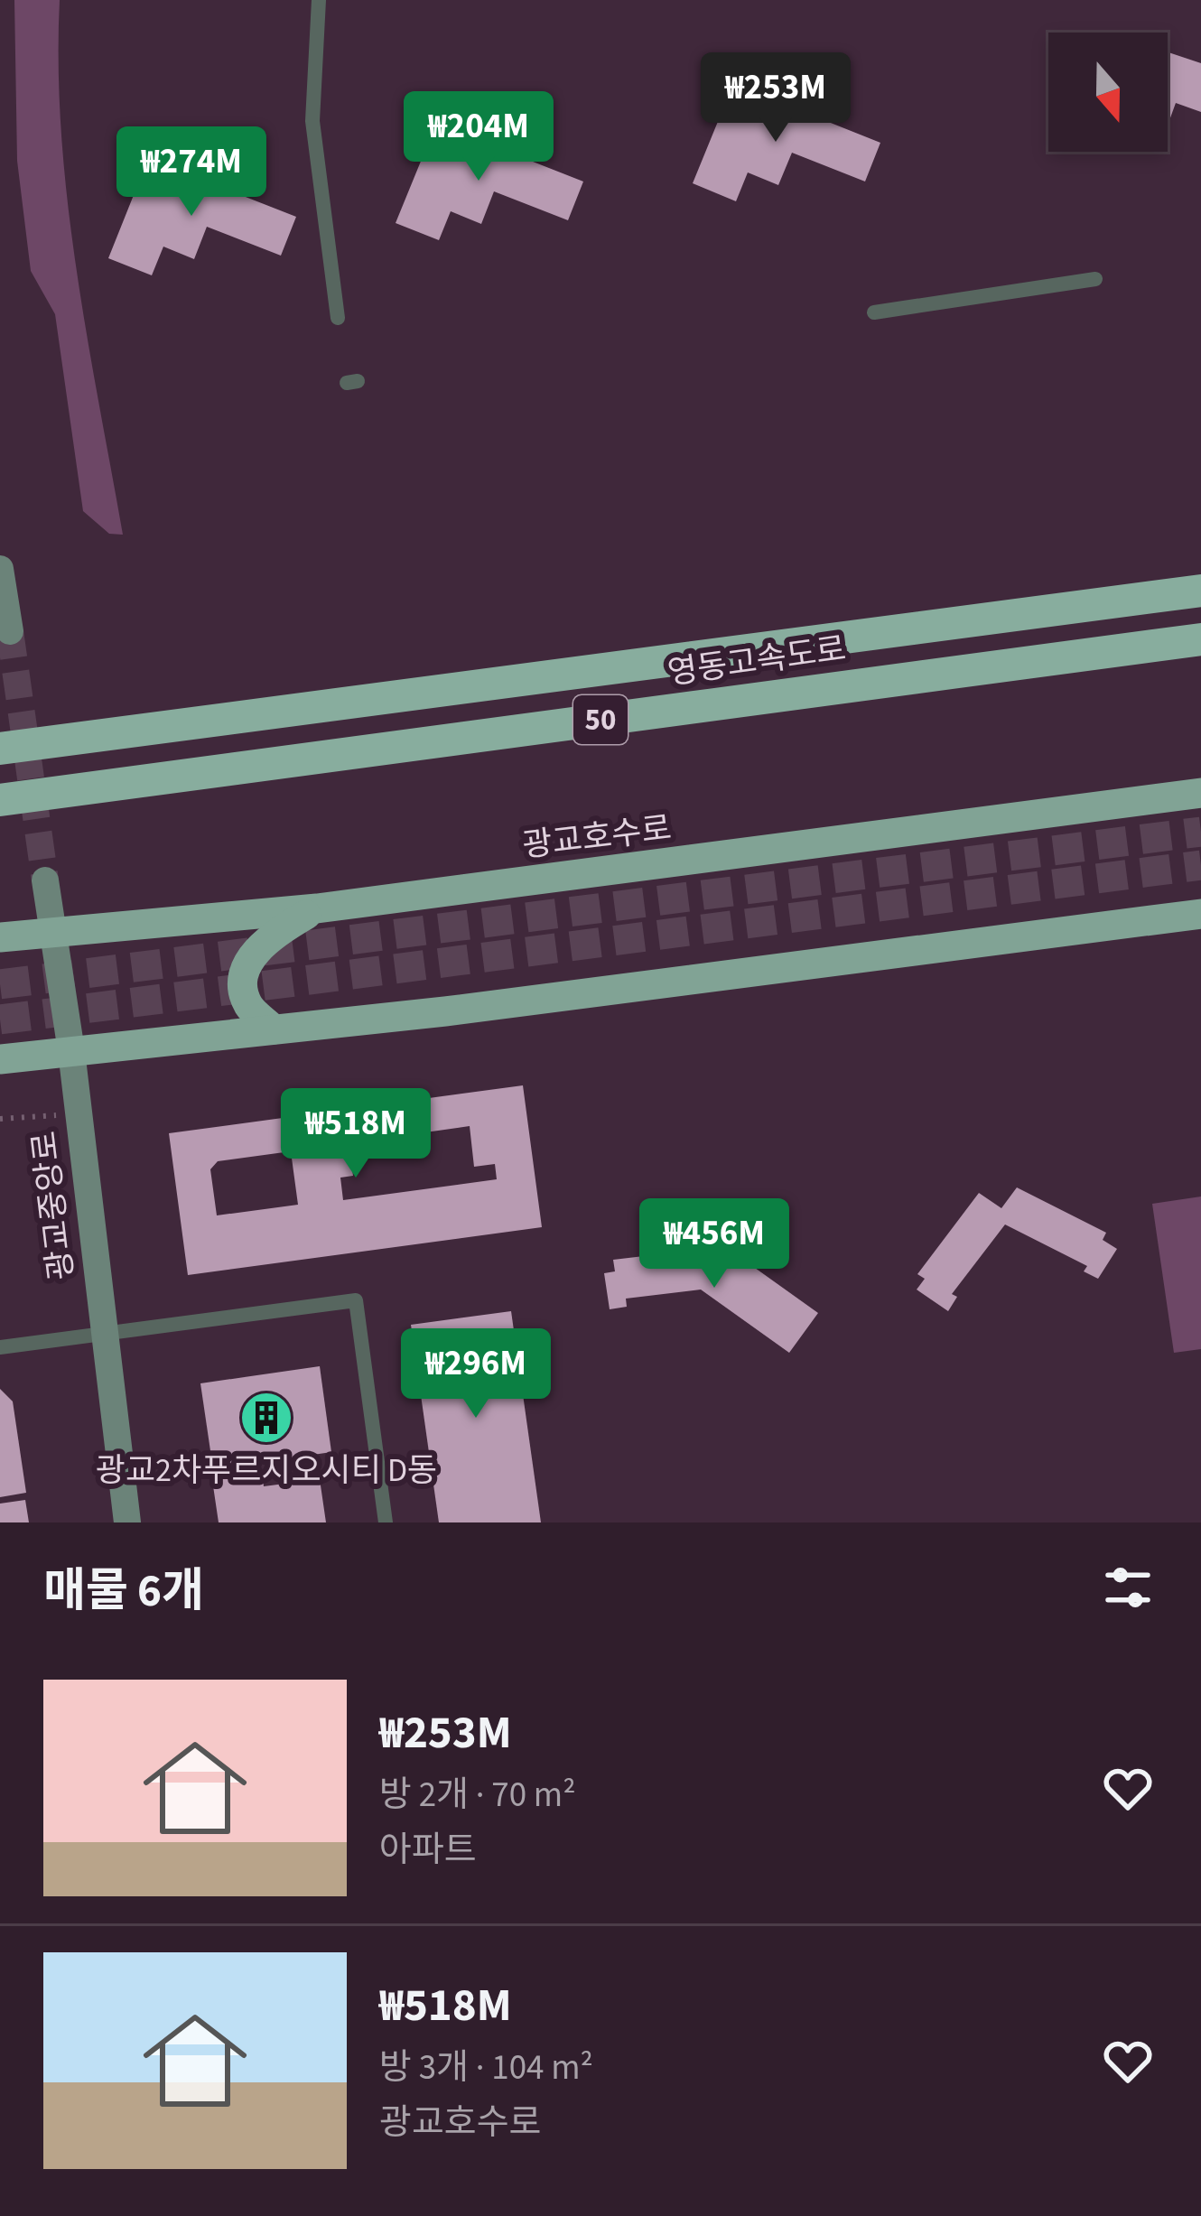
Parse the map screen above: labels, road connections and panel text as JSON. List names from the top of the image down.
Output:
{
  "streets": {
    "highway": ["영동고속도로", "50", "광교호수로"],
    "main road": ["광교중앙로"]
  },
  "crossings": [
    ["광교호수로", "광교중앙로"]
  ],
  "places": {
    "building": ["광교2차푸르지오시티 D동"]
  },
  "north": "bottom",
  "page": {
    "price": [
      "₩253M",
      "₩204M",
      "₩274M",
      "₩518M",
      "₩456M",
      "₩296M"
    ],
    "heading": "매물 6개",
    "list": [
      {
        "name": "₩253M",
        "note": "방 2개 · 70 m² · 아파트"
      },
      {
        "name": "₩518M",
        "note": "방 3개 · 104 m² · 광교호수로"
      }
    ]
  }
}
